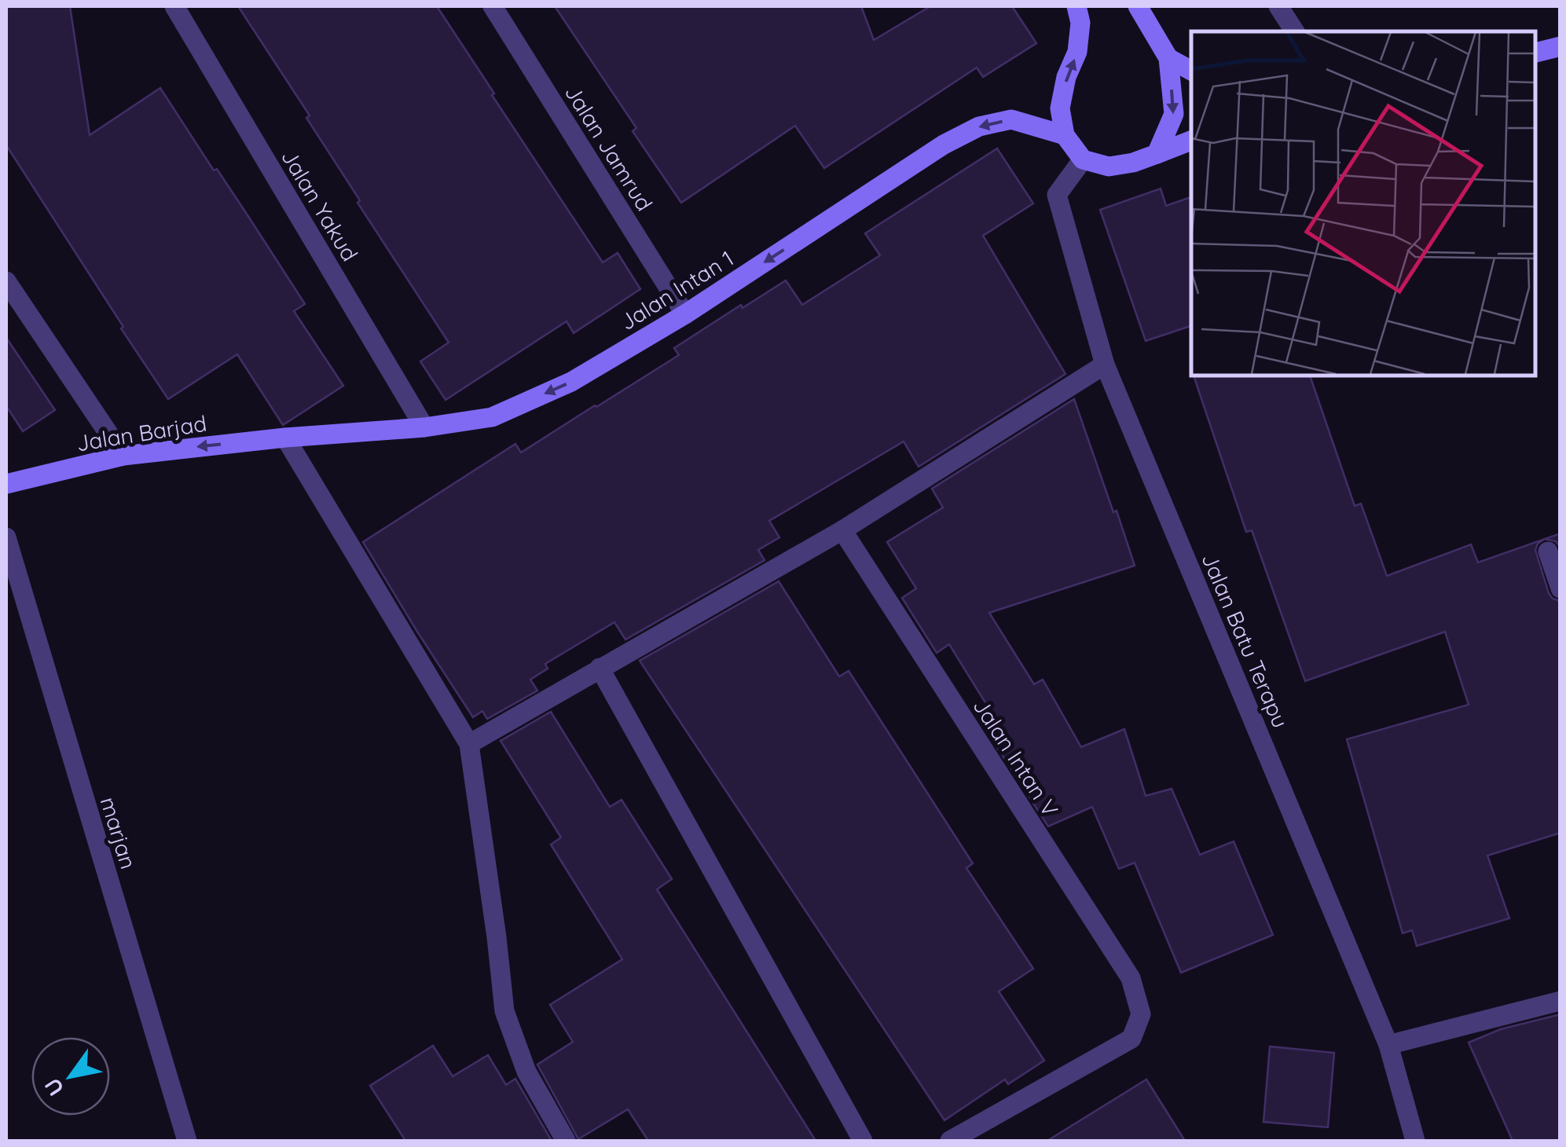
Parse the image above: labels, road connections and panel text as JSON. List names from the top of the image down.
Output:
{
  "streets": {
    "main road": ["Jalan Intan 1", "Jalan Barjad"],
    "street": [
      "Jalan Jamrud",
      "Jalan Yakud",
      "Jalan Batu Terapu",
      "Jalan Intan V",
      "marjan"
    ]
  },
  "crossings": [
    ["Jalan Jamrud", "Jalan Intan 1"],
    ["Jalan Yakud", "Jalan Intan 1"],
    ["Jalan Intan 1", "Jalan Barjad"]
  ],
  "one_way": ["Jalan Intan 1", "Jalan Barjad"],
  "north": "bottom left"
}
